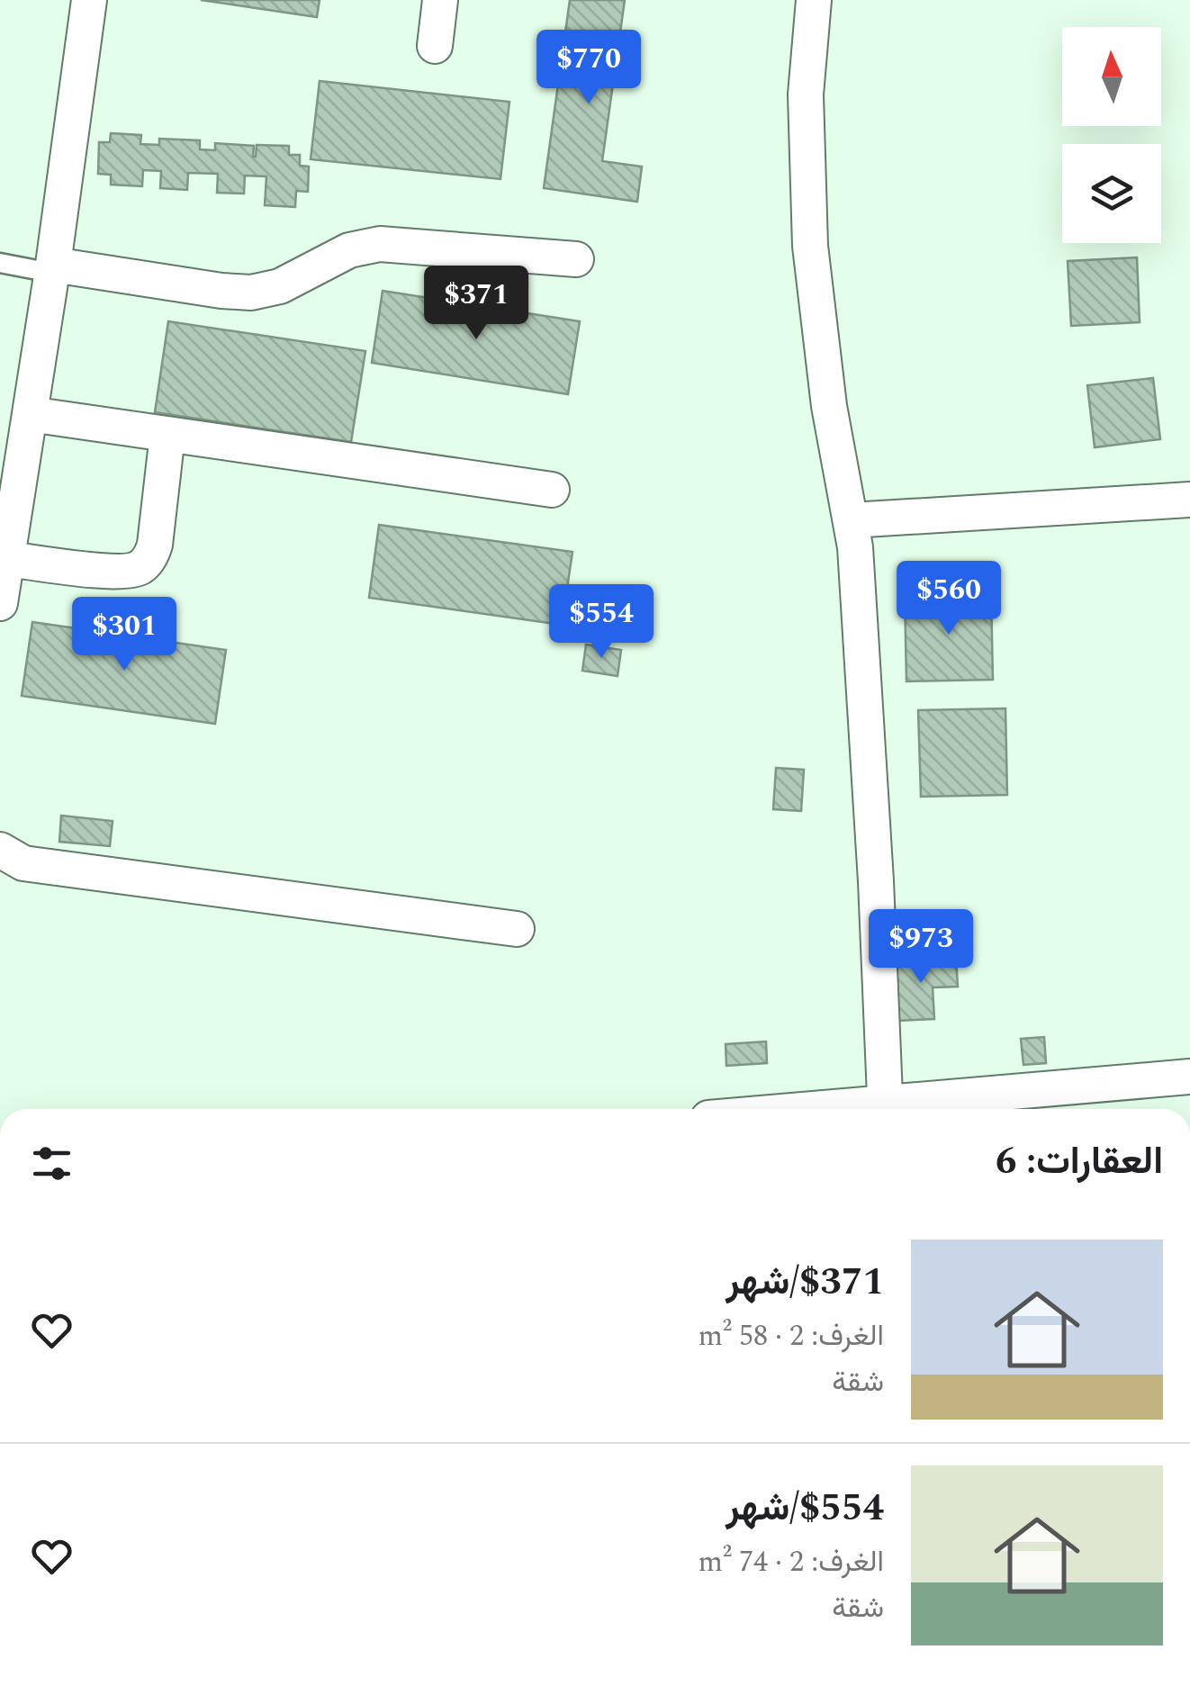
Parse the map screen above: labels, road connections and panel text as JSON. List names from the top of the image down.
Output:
{
  "north": "top",
  "page": {
    "price": [
      "$770",
      "$371",
      "$560",
      "$554",
      "$301",
      "$973"
    ],
    "heading": "العقارات: 6",
    "list": [
      {
        "name": "$371/شهر",
        "note": "الغرف: 2 · 58 m² · شقة"
      },
      {
        "name": "$554/شهر",
        "note": "الغرف: 2 · 74 m² · شقة"
      }
    ]
  }
}
